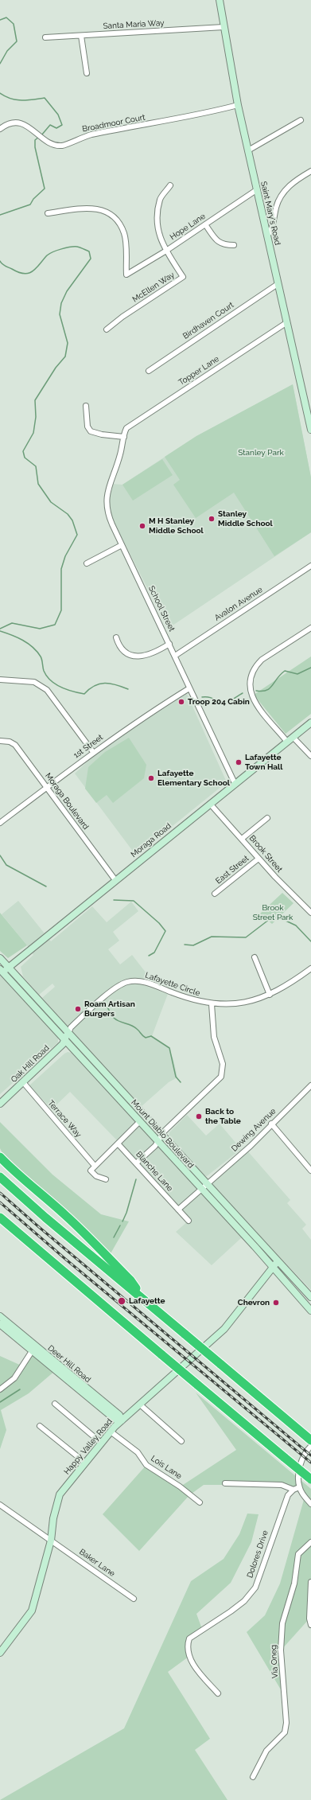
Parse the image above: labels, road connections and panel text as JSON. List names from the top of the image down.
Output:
{
  "streets": {
    "main road": [
      "Saint Mary's Road",
      "Moraga Road",
      "Oak Hill Road",
      "Mount Diablo Boulevard",
      "Deer Hill Road",
      "Happy Valley Road"
    ],
    "street": [
      "Santa Maria Way",
      "Broadmoor Court",
      "Hope Lane",
      "McEllen Way",
      "Birdhaven Court",
      "Topper Lane",
      "Avalon Avenue",
      "School Street",
      "1st Street",
      "Moraga Boulevard",
      "Brook Street",
      "East Street",
      "Lafayette Circle",
      "Terrace Way",
      "Dewing Avenue",
      "Blanche Lane",
      "Lois Lane",
      "Dolores Drive",
      "Baker Lane",
      "Via Oneg"
    ]
  },
  "crossings": [
    ["Santa Maria Way", "Saint Mary's Road"],
    ["Broadmoor Court", "Saint Mary's Road"],
    ["Saint Mary's Road", "Hope Lane"],
    ["Saint Mary's Road", "Birdhaven Court"],
    ["Saint Mary's Road", "Topper Lane"],
    ["Hope Lane", "McEllen Way"],
    ["Topper Lane", "School Street"],
    ["Avalon Avenue", "School Street"],
    ["School Street", "1st Street"],
    ["School Street", "Moraga Road"],
    ["1st Street", "Moraga Boulevard"],
    ["Moraga Boulevard", "Moraga Road"],
    ["Moraga Road", "Brook Street"],
    ["Moraga Road", "Mount Diablo Boulevard"],
    ["Brook Street", "East Street"],
    ["Lafayette Circle", "Oak Hill Road"],
    ["Lafayette Circle", "Mount Diablo Boulevard"],
    ["Oak Hill Road", "Terrace Way"],
    ["Oak Hill Road", "Mount Diablo Boulevard"],
    ["Dewing Avenue", "Mount Diablo Boulevard"],
    ["Mount Diablo Boulevard", "Happy Valley Road"],
    ["Deer Hill Road", "Happy Valley Road"],
    ["Happy Valley Road", "Lois Lane"],
    ["Happy Valley Road", "Baker Lane"]
  ],
  "parks": ["Stanley Park", "Brook Street Park"],
  "places": [
    "Stanley Middle School",
    "M H Stanley Middle School",
    "Troop 204 Cabin",
    "Lafayette Town Hall",
    "Lafayette Elementary School",
    "Roam Artisan Burgers",
    "Back to the Table",
    "Lafayette",
    "Chevron"
  ]
}
